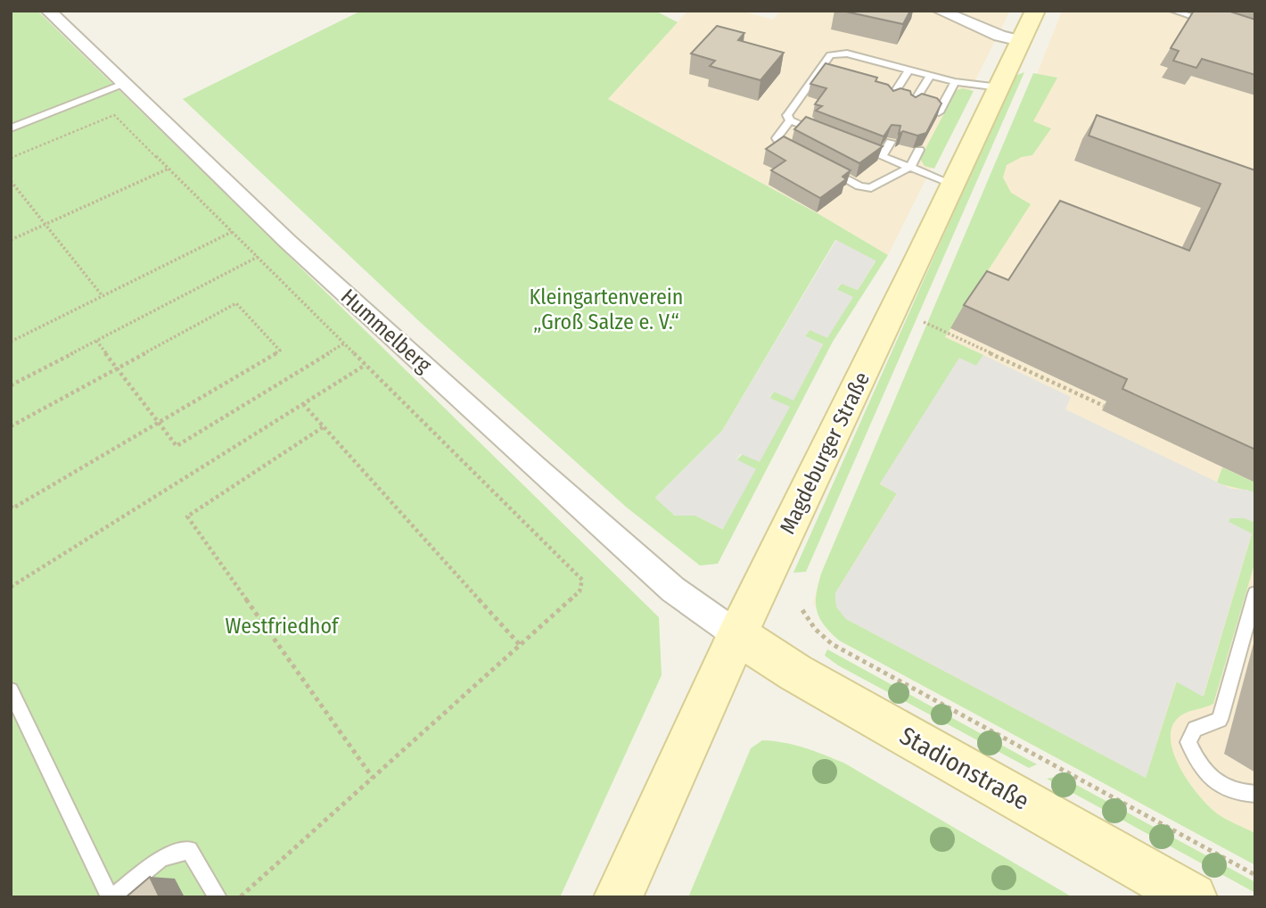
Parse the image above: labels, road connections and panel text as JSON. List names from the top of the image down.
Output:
{
  "streets": {
    "main road": ["Magdeburger Straße", "Stadionstraße"],
    "street": ["Hummelberg"]
  },
  "crossings": [
    ["Hummelberg", "Magdeburger Straße"],
    ["Hummelberg", "Stadionstraße"],
    ["Magdeburger Straße", "Stadionstraße"]
  ],
  "parks": ["Kleingartenverein „Groß Salze e. V.“", "Westfriedhof"]
}
